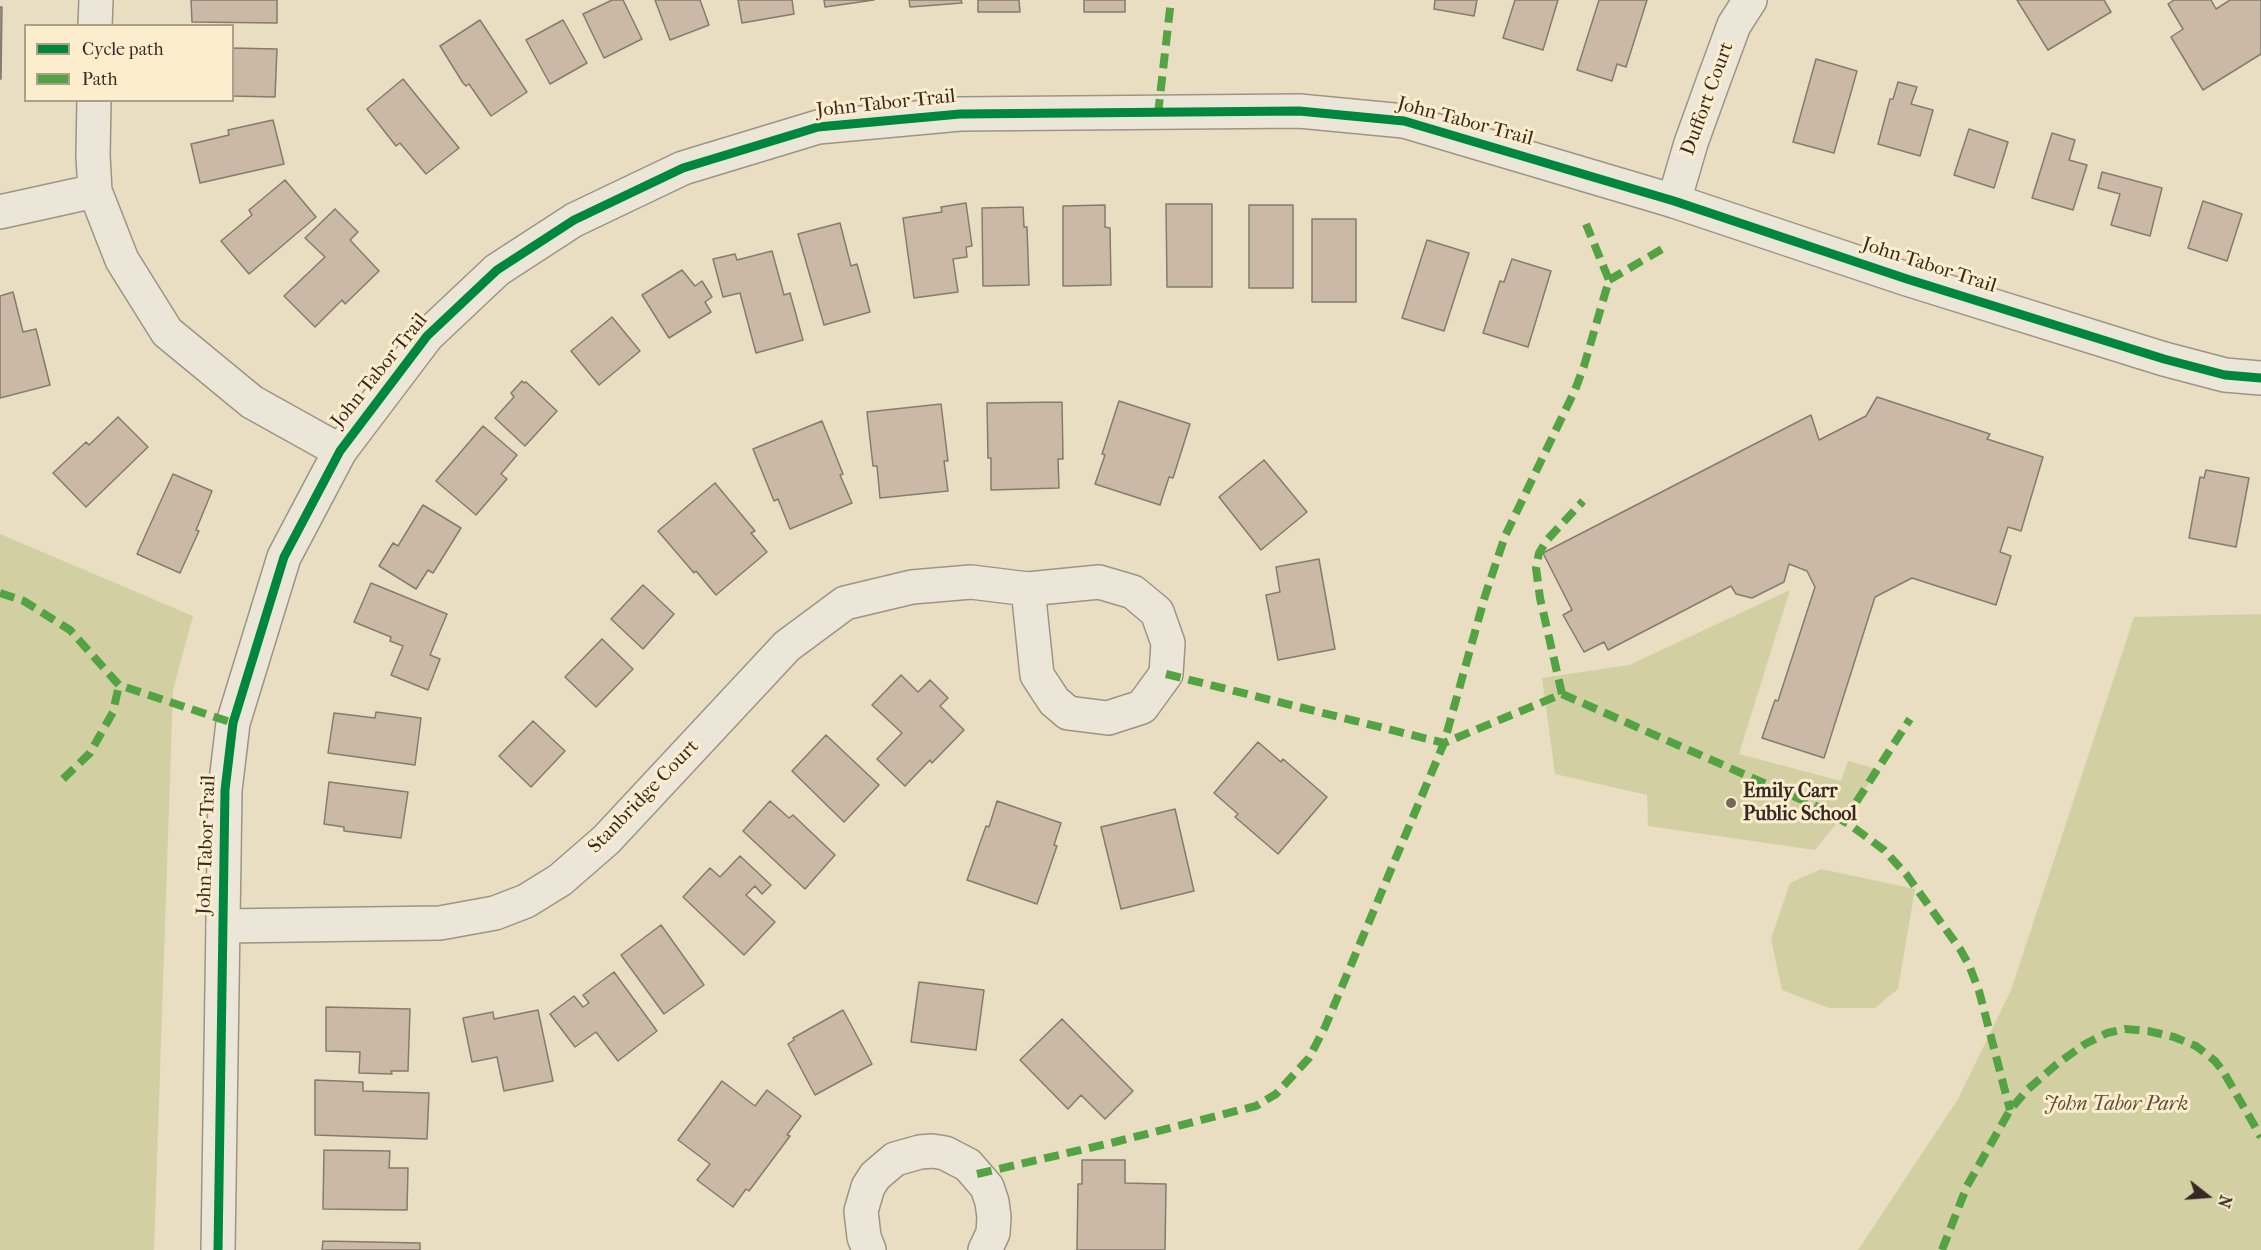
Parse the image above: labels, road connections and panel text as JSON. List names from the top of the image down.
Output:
{
  "streets": {
    "street": ["Duffort Court", "John Tabor Trail", "Stanbridge Court"]
  },
  "crossings": [
    ["Duffort Court", "John Tabor Trail"],
    ["John Tabor Trail", "Stanbridge Court"]
  ],
  "parks": ["John Tabor Park"],
  "places": ["Emily Carr Public School"],
  "legend": ["Cycle path", "Path"],
  "north": "right"
}
